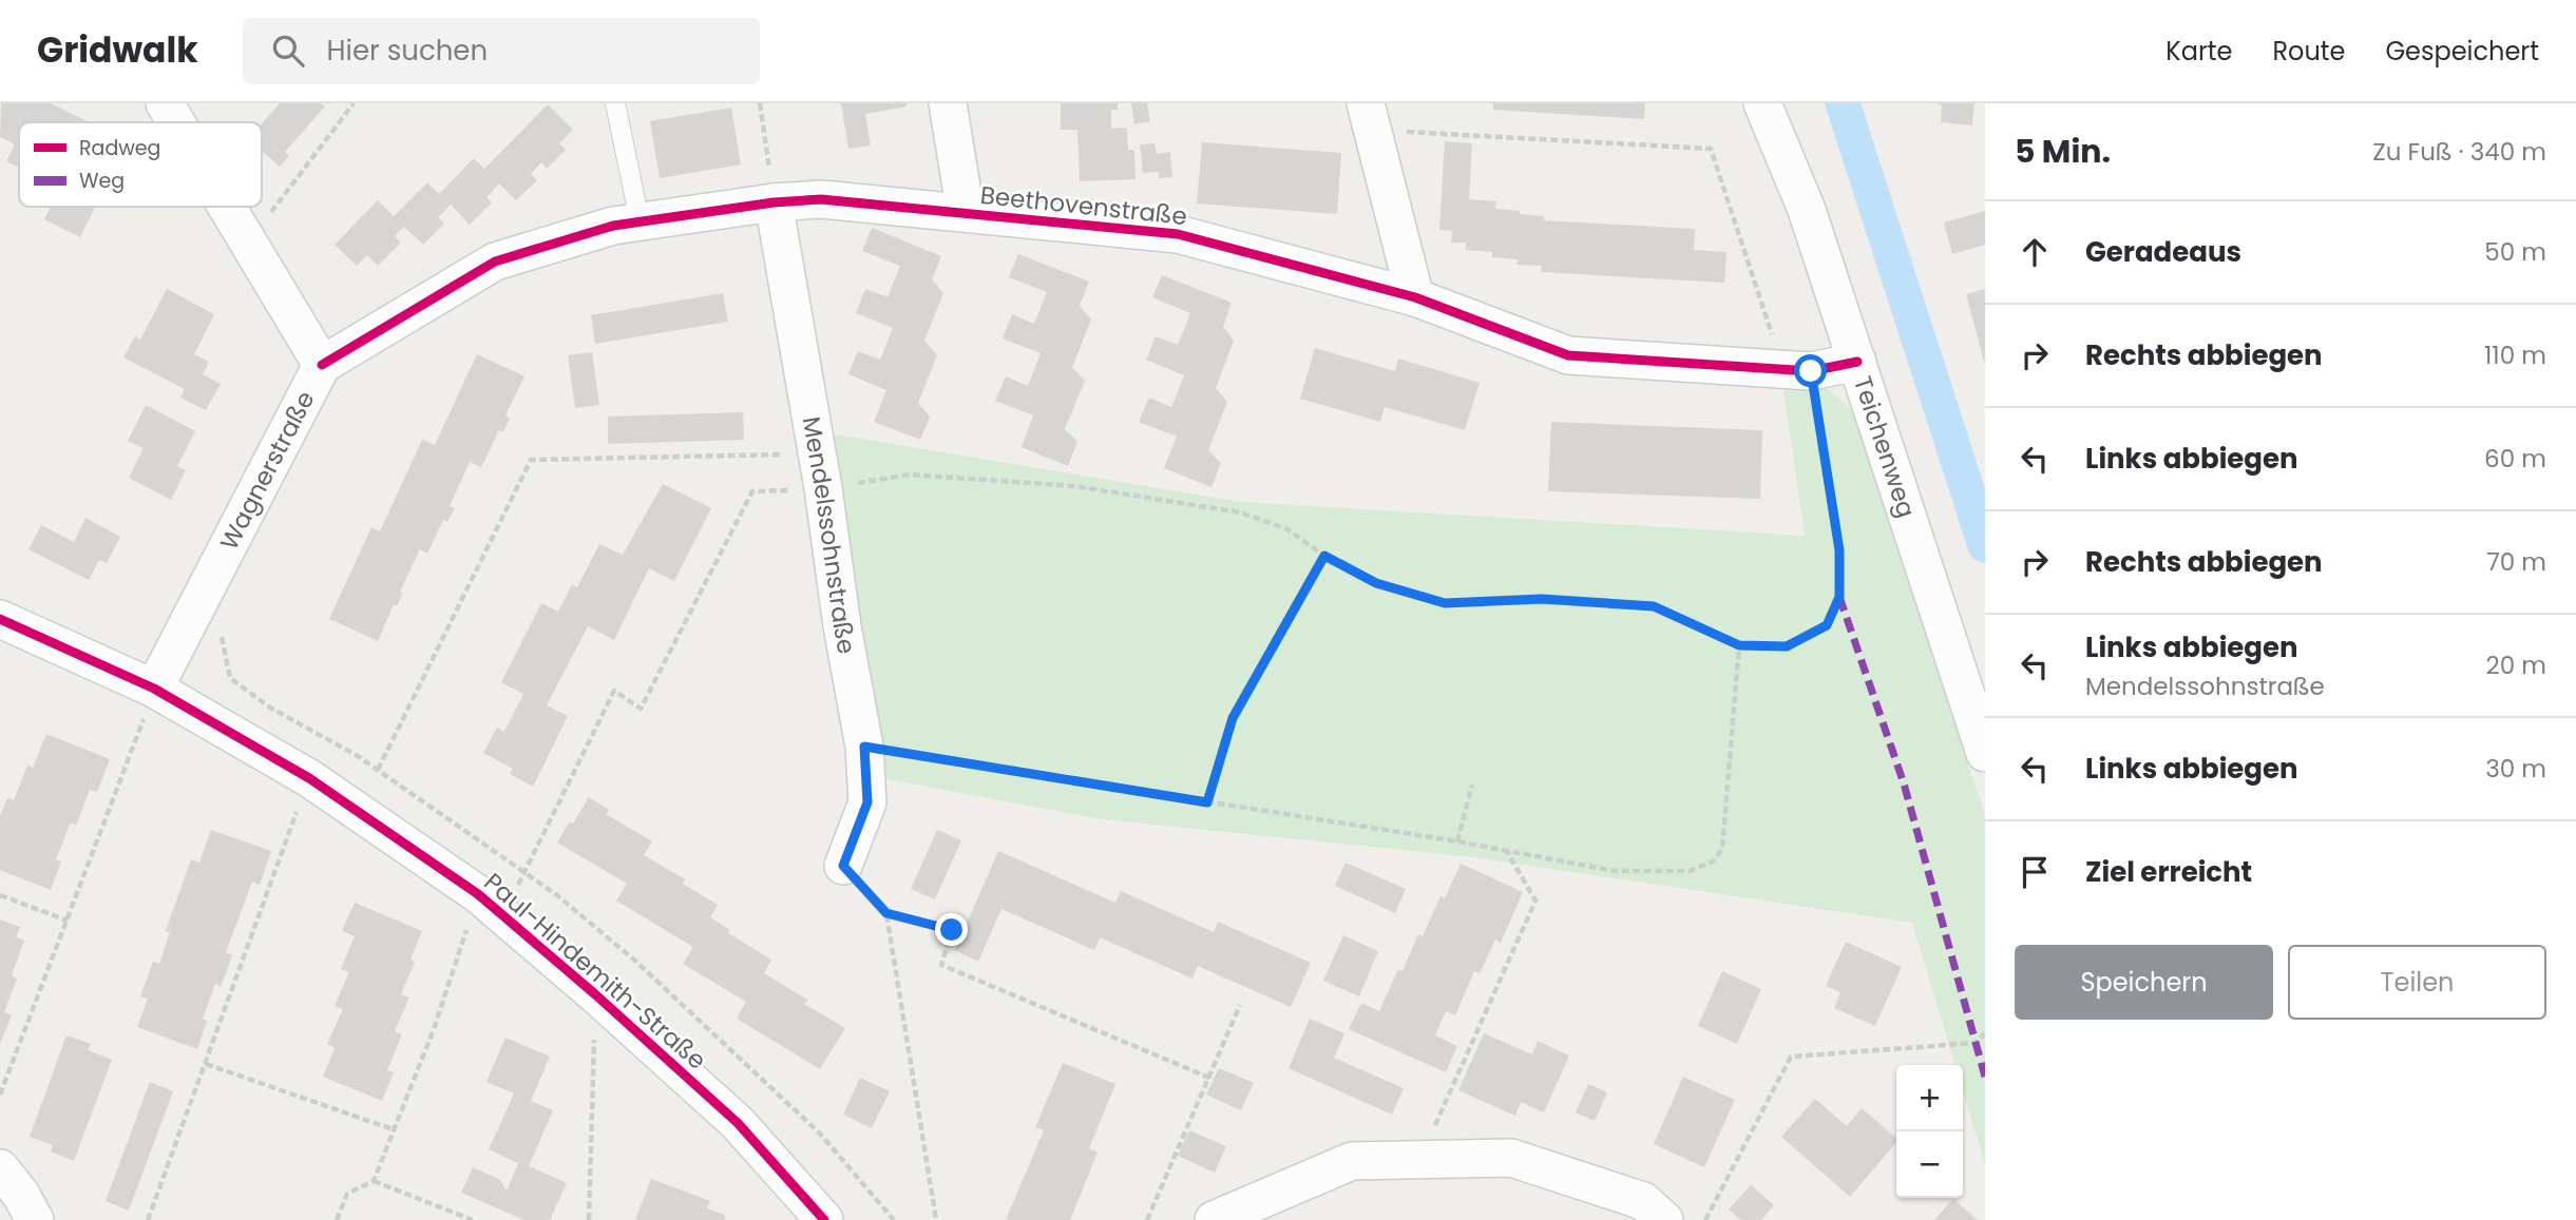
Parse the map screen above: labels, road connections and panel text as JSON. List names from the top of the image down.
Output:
{
  "streets": {
    "street": [
      "Beethovenstraße",
      "Teichenweg",
      "Wagnerstraße",
      "Mendelssohnstraße",
      "Paul-Hindemith-Straße"
    ]
  },
  "crossings": [
    ["Beethovenstraße", "Teichenweg"],
    ["Beethovenstraße", "Wagnerstraße"],
    ["Beethovenstraße", "Mendelssohnstraße"],
    ["Wagnerstraße", "Paul-Hindemith-Straße"]
  ],
  "legend": ["Radweg", "Weg"],
  "page": {
    "header": "Gridwalk",
    "search": "Hier suchen",
    "nav": ["Karte", "Route", "Gespeichert"],
    "heading": ["5 Min.", "Zu Fuß · 340 m"],
    "list": [
      ["Geradeaus", "50 m"],
      ["Rechts abbiegen", "110 m"],
      ["Links abbiegen", "60 m"],
      ["Rechts abbiegen", "70 m"],
      ["Links abbiegen", "Mendelssohnstraße", "20 m"],
      ["Links abbiegen", "30 m"],
      "Ziel erreicht"
    ],
    "buttons": ["Speichern", "Teilen"],
    "map_buttons": ["+", "−"]
  }
}
